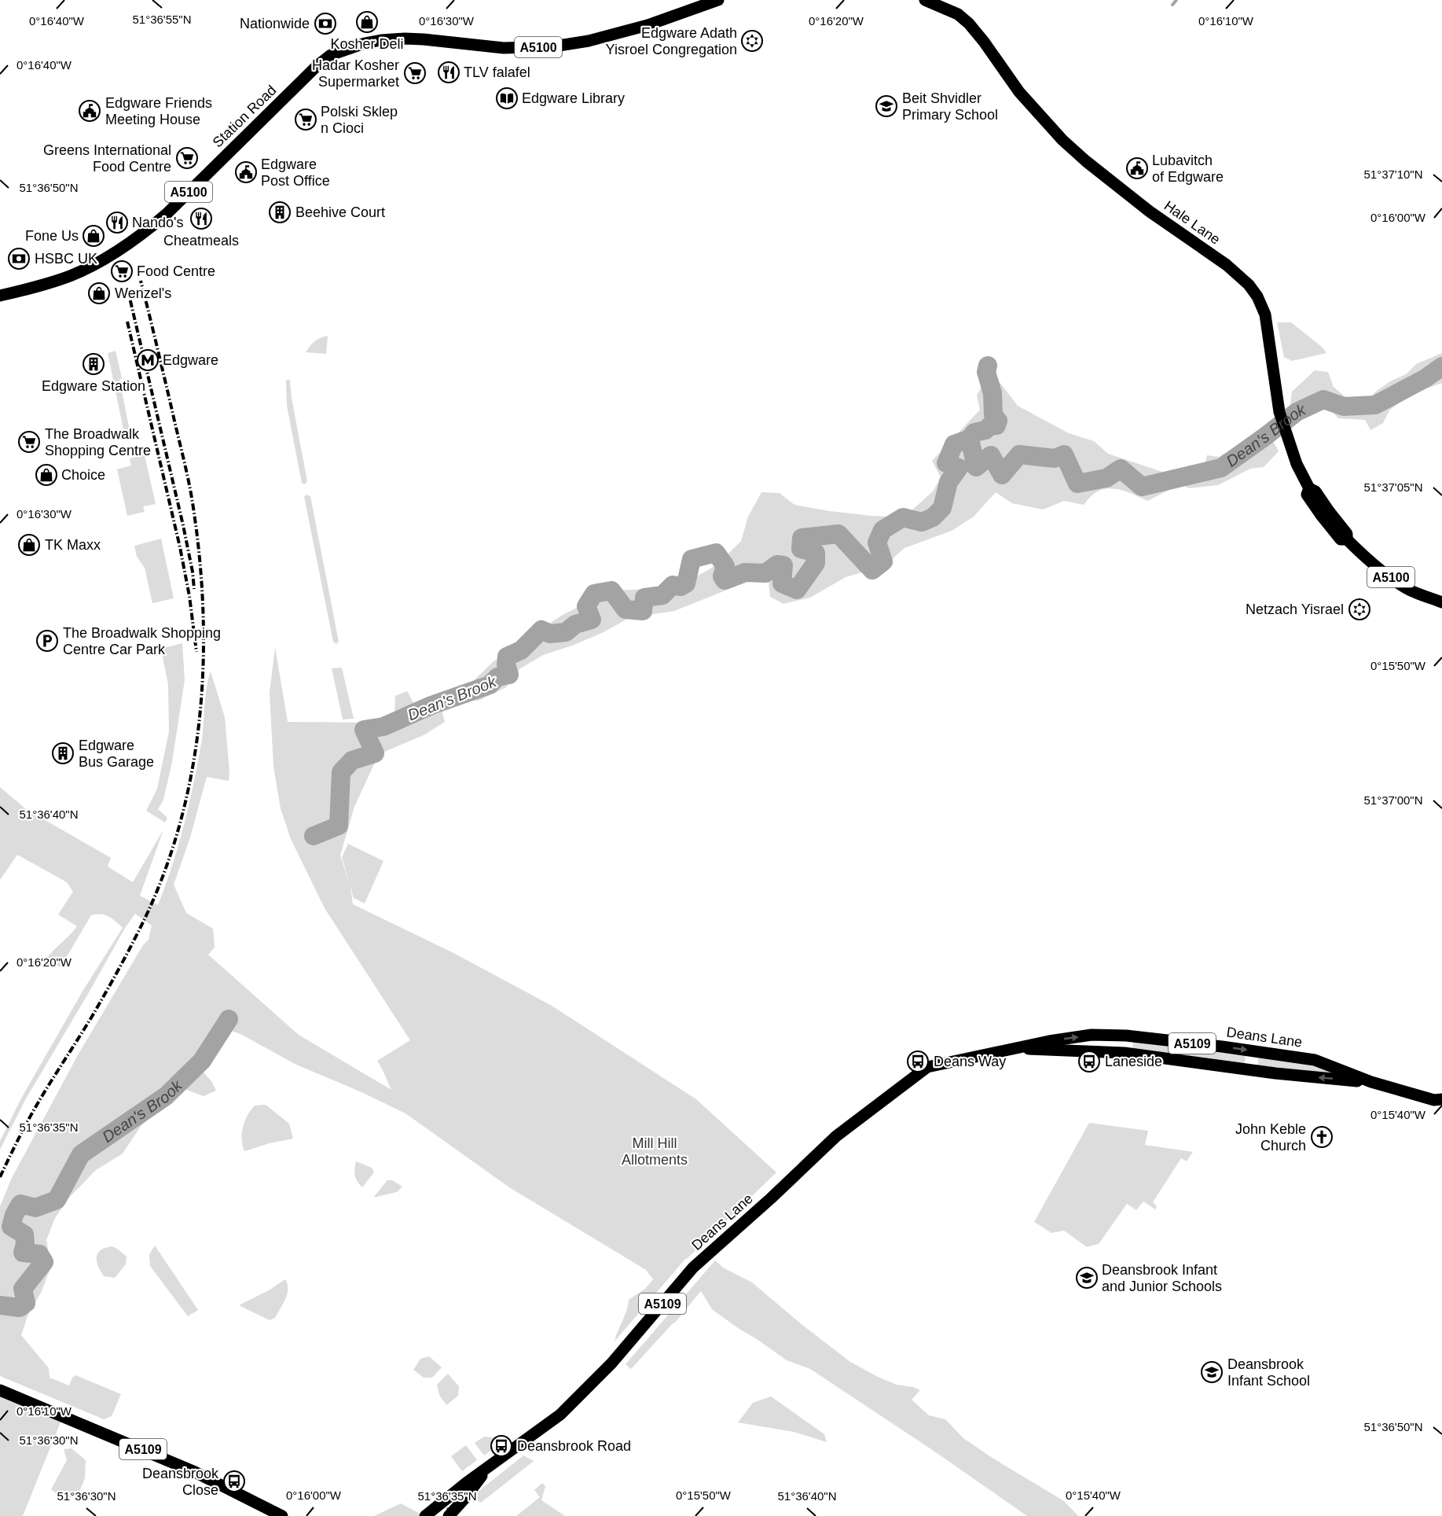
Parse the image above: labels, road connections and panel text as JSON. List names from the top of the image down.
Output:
{
  "streets": {
    "main road": [
      "A5100",
      "Station Road",
      "Hale Lane",
      "Deans Lane",
      "A5109"
    ]
  },
  "water": ["Dean's Brook"],
  "parks": ["Mill Hill Allotments"],
  "places": {
    "shop": [
      "Kosher Deli",
      "Fone Us",
      "Wenzel's",
      "Choice",
      "TK Maxx"
    ],
    "bank": ["Nationwide", "HSBC UK"],
    "synagogue": ["Edgware Adath Yisroel Congregation", "Netzach Yisrael"],
    "restaurant": ["TLV falafel", "Cheatmeals", "Nando's"],
    "supermarket": [
      "Hadar Kosher Supermarket",
      "Polski Sklep n Cioci",
      "Greens International Food Centre",
      "Food Centre",
      "The Broadwalk Shopping Centre"
    ],
    "library": ["Edgware Library"],
    "school or university": ["Beit Shvidler Primary School", "Deansbrook Infant and Junior Schools", "Deansbrook Infant School"],
    "public building": ["Edgware Friends Meeting House", "Lubavitch of Edgware", "Edgware Post Office"],
    "building": ["Beehive Court", "Edgware Station", "Edgware Bus Garage"],
    "metro station": ["Edgware"],
    "parking": ["The Broadwalk Shopping Centre Car Park"],
    "bus stop": [
      "Deans Way",
      "Laneside",
      "Deansbrook Road",
      "Deansbrook Close"
    ],
    "church": ["John Keble Church"]
  },
  "coordinates": [
    "51°36'55\"N",
    "0°16'40\"W",
    "0°16'30\"W",
    "0°16'20\"W",
    "0°16'10\"W",
    "51°37'10\"N",
    "51°36'50\"N",
    "0°16'00\"W",
    "51°37'05\"N",
    "0°15'50\"W",
    "51°37'00\"N",
    "51°36'40\"N",
    "0°15'40\"W",
    "51°36'35\"N",
    "51°36'30\"N"
  ]
}
